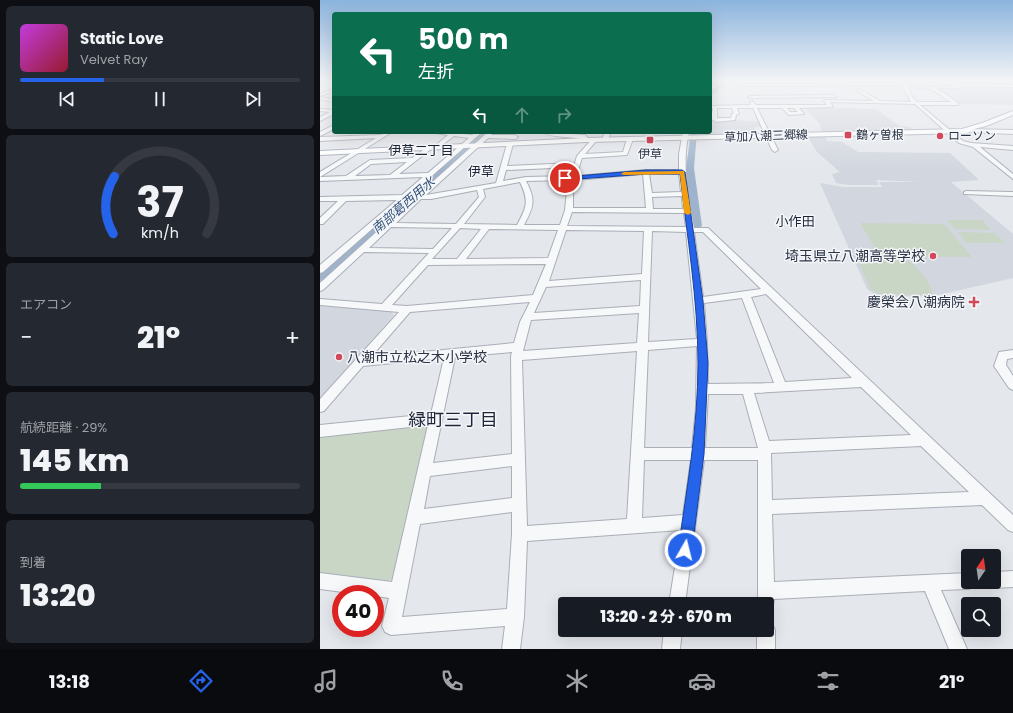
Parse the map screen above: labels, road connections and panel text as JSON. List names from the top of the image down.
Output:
{
  "streets": {
    "main road": ["草加八潮三郷線"]
  },
  "districts": [
    "伊草二丁目",
    "伊草",
    "小作田",
    "緑町三丁目"
  ],
  "water": ["南部葛西用水"],
  "places": {
    "transit": ["鶴ヶ曽根", "伊草"],
    "other": ["ローソン", "埼玉県立八潮高等学校", "八潮市立松之木小学校"],
    "health": ["慶榮会八潮病院"]
  },
  "north": "top",
  "page": {
    "turn": ["500 m", "左折"],
    "song": ["Static Love", "Velvet Ray"],
    "tile": [
      "エアコン",
      ["航続距離 · 29%", "145 km"],
      ["到着", "13:20"]
    ],
    "heat": ["−", "21°", "+"],
    "limit": "40",
    "trip": "13:20 · 2 分 · 670 m",
    "tabs": ["13:18", "21°"],
    "gauge": ["37", "km/h"]
  }
}
